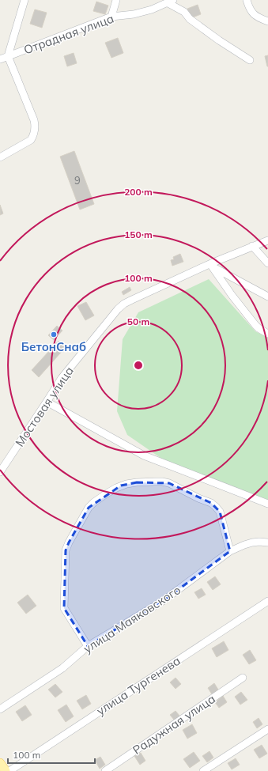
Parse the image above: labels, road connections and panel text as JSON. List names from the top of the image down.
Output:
{
  "streets": {
    "street": [
      "Отрадная улица",
      "Мостовая улица",
      "улица Маяковского",
      "улица Тургенева",
      "Радужная улица"
    ]
  },
  "places": ["БетонСнаб"],
  "house_numbers": ["9"],
  "scale_bar": "100 m",
  "rings": [
    "200 m",
    "150 m",
    "100 m",
    "50 m"
  ]
}
